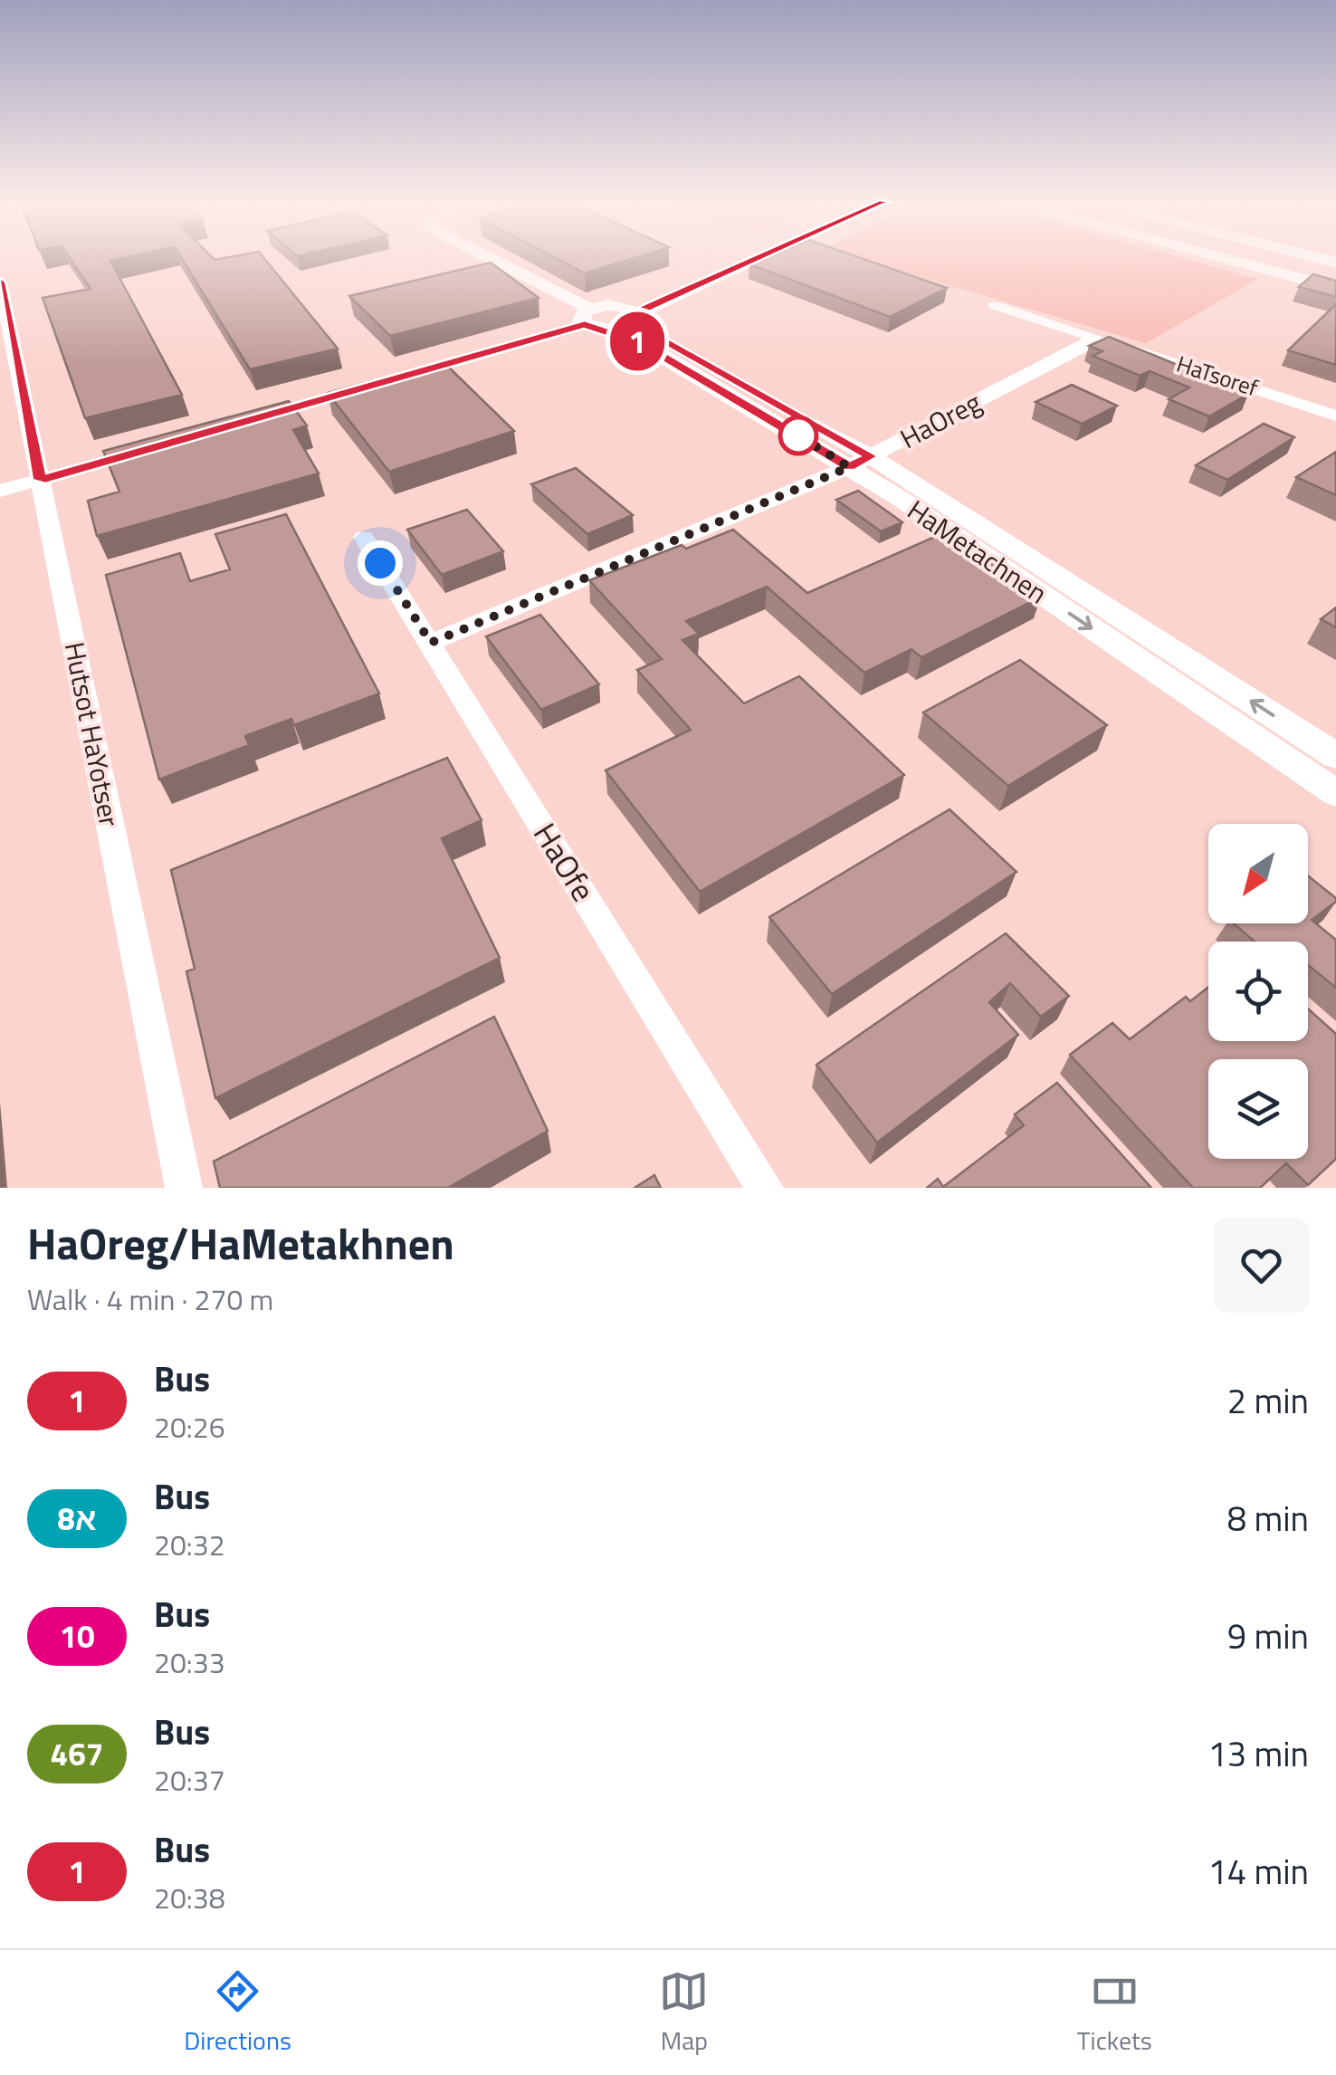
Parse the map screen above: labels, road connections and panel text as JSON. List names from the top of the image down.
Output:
{
  "streets": {
    "street": [
      "HaTsoref",
      "HaOreg",
      "HaMetachnen",
      "Hutsot HaYotser",
      "HaOfe"
    ]
  },
  "crossings": [
    ["HaTsoref", "HaOreg"],
    ["HaOreg", "HaMetachnen"],
    ["HaOreg", "HaOfe"]
  ],
  "lines": ["bus line 1"],
  "north": "bottom left",
  "page": {
    "on_map": "1",
    "heading": ["HaOreg/HaMetakhnen", "Walk · 4 min · 270 m"],
    "list": [
      {
        "mark": "1",
        "name": "Bus",
        "note": "20:26",
        "value": "2 min"
      },
      {
        "mark": "8א",
        "name": "Bus",
        "note": "20:32",
        "value": "8 min"
      },
      {
        "mark": "10",
        "name": "Bus",
        "note": "20:33",
        "value": "9 min"
      },
      {
        "mark": "467",
        "name": "Bus",
        "note": "20:37",
        "value": "13 min"
      },
      {
        "mark": "1",
        "name": "Bus",
        "note": "20:38",
        "value": "14 min"
      }
    ],
    "tabs": ["Directions", "Map", "Tickets"]
  }
}
